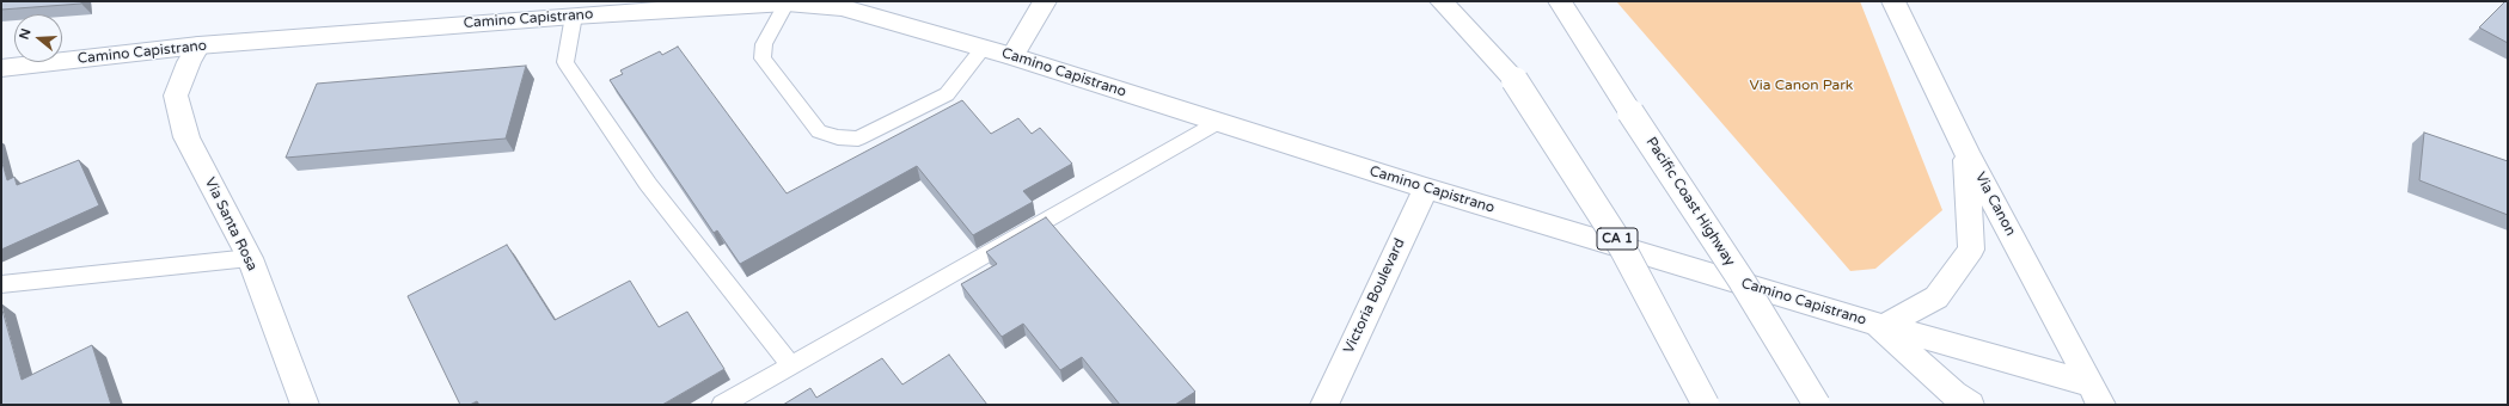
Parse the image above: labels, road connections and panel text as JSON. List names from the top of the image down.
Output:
{
  "streets": {
    "main road": [
      "Camino Capistrano",
      "Pacific Coast Highway",
      "Via Canon",
      "Via Santa Rosa",
      "CA 1",
      "Victoria Boulevard"
    ]
  },
  "crossings": [
    ["Camino Capistrano", "Via Canon"],
    ["Camino Capistrano", "Via Santa Rosa"],
    ["Camino Capistrano", "Victoria Boulevard"]
  ],
  "parks": ["Via Canon Park"],
  "north": "left"
}
